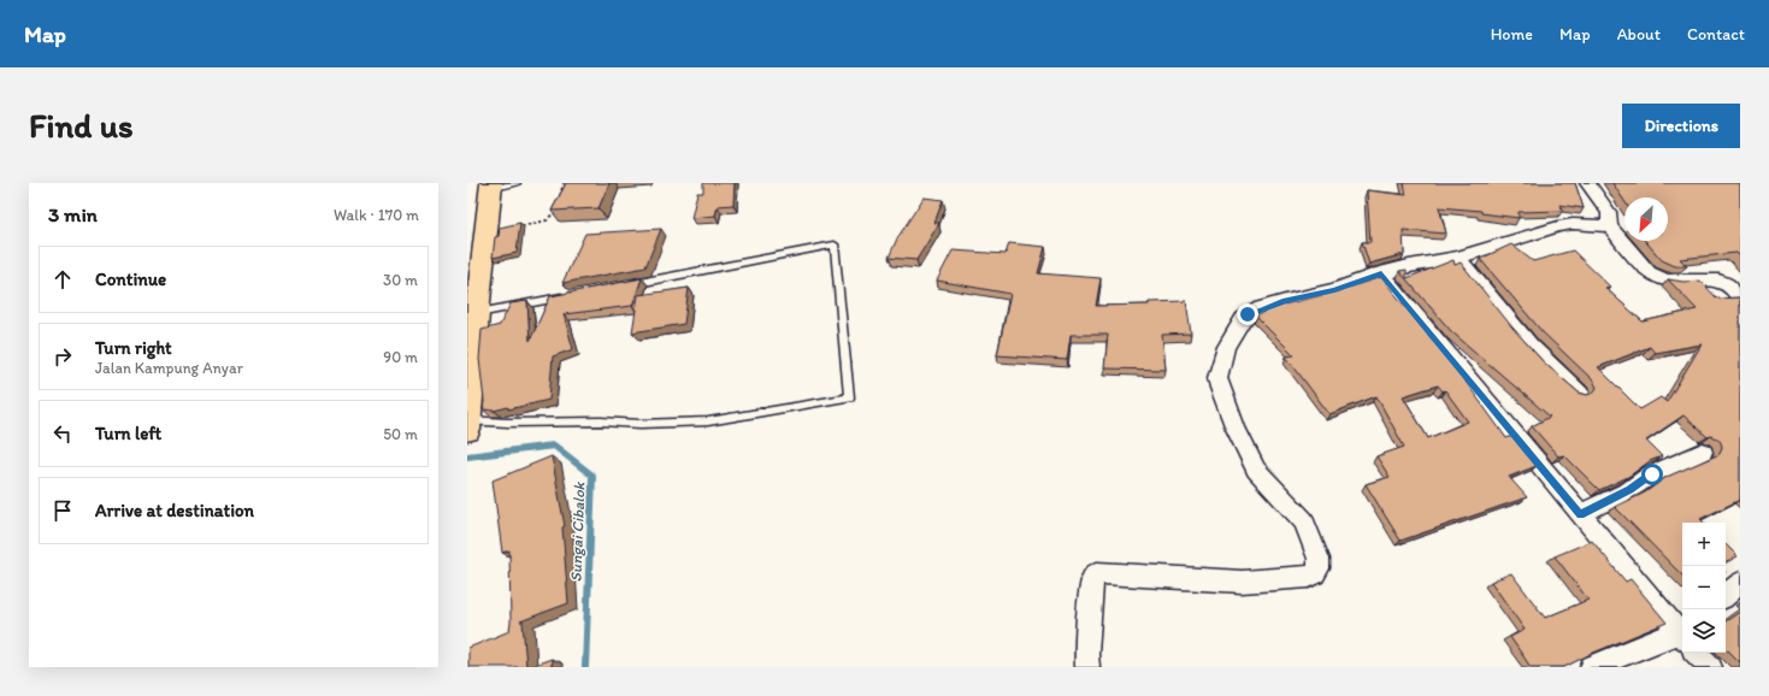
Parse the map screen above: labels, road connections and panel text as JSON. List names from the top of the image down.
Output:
{
  "water": ["Sungai Cibalok"],
  "north": "bottom left",
  "page": {
    "header": "Map",
    "nav": [
      "Home",
      "Map",
      "About",
      "Contact"
    ],
    "buttons": "Directions",
    "title": "Find us",
    "heading": ["3 min", "Walk · 170 m"],
    "list": [
      ["Continue", "30 m"],
      ["Turn right", "Jalan Kampung Anyar", "90 m"],
      ["Turn left", "50 m"],
      "Arrive at destination"
    ],
    "map_buttons": ["+", "−"]
  }
}
